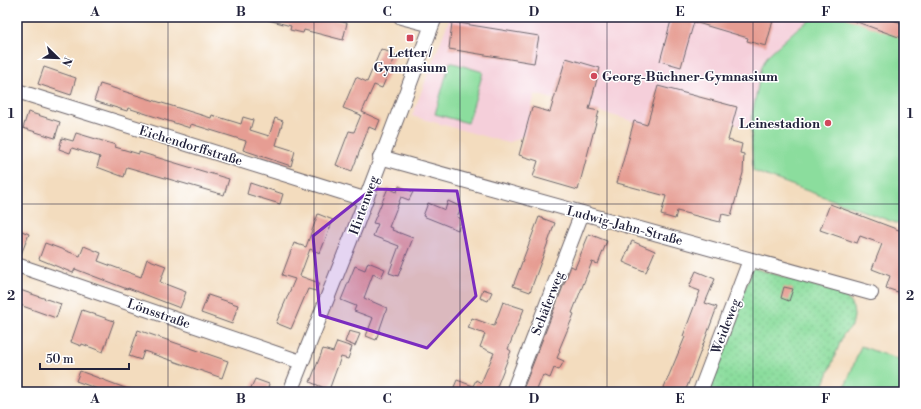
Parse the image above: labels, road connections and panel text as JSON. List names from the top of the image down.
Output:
{
  "streets": {
    "street": [
      "Eichendorffstraße",
      "Hirtenweg",
      "Ludwig-Jahn-Straße",
      "Schäferweg",
      "Lönsstraße",
      "Weideweg"
    ]
  },
  "crossings": [
    ["Eichendorffstraße", "Hirtenweg"],
    ["Hirtenweg", "Ludwig-Jahn-Straße"],
    ["Hirtenweg", "Lönsstraße"],
    ["Ludwig-Jahn-Straße", "Schäferweg"],
    ["Ludwig-Jahn-Straße", "Weideweg"]
  ],
  "places": {
    "transit": ["Letter / Gymnasium"],
    "other": ["Georg-Büchner-Gymnasium", "Leinestadion"]
  },
  "scale_bar": "50 m",
  "north": "bottom right",
  "grid": {
    "columns": [
      "A",
      "B",
      "C",
      "D",
      "E",
      "F"
    ],
    "rows": ["1", "2"]
  }
}
